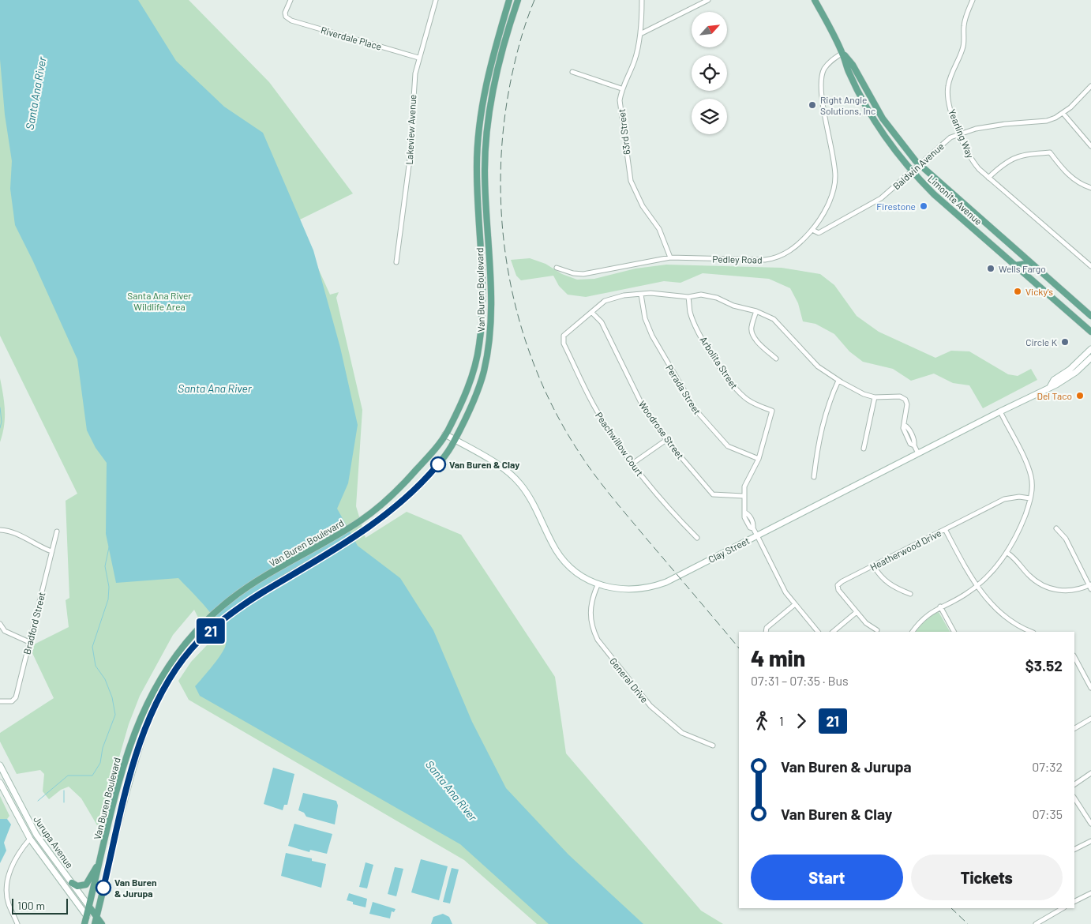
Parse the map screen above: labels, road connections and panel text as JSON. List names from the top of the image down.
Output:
{
  "streets": {
    "main road": [
      "Limonite Avenue",
      "Van Buren Boulevard",
      "Clay Street",
      "Jurupa Avenue"
    ],
    "street": [
      "Riverdale Place",
      "Lakeview Avenue",
      "63rd Street",
      "Yearling Way",
      "Baldwin Avenue",
      "Pedley Road",
      "Arbolita Street",
      "Perada Street",
      "Woodrose Street",
      "Peachwillow Court",
      "Heatherwood Drive",
      "Bradford Street",
      "General Drive"
    ]
  },
  "crossings": [
    ["Riverdale Place", "Lakeview Avenue"],
    ["63rd Street", "Pedley Road"],
    ["Yearling Way", "Baldwin Avenue"],
    ["Baldwin Avenue", "Limonite Avenue"],
    ["Baldwin Avenue", "Pedley Road"],
    ["Limonite Avenue", "Pedley Road"],
    ["Van Buren Boulevard", "Clay Street"],
    ["Van Buren Boulevard", "Jurupa Avenue"],
    ["Arbolita Street", "Perada Street"],
    ["Woodrose Street", "Peachwillow Court"],
    ["Clay Street", "General Drive"]
  ],
  "water": ["Santa Ana River"],
  "parks": ["Santa Ana River Wildlife Area"],
  "places": [
    "Right Angle Solutions, Inc",
    "Firestone",
    "Wells Fargo",
    "Vicky's",
    "Circle K",
    "Del Taco",
    "Van Buren & Clay",
    "Van Buren & Jurupa"
  ],
  "lines": ["bus line 21"],
  "scale_bar": "100 m",
  "north": "top right",
  "page": {
    "on_map": "21",
    "heading": ["4 min", "07:31 – 07:35 · Bus", "$3.52"],
    "legs": ["1", "21"],
    "list": [
      {
        "name": "Van Buren & Jurupa",
        "value": "07:32"
      },
      {
        "name": "Van Buren & Clay",
        "value": "07:35"
      }
    ],
    "buttons": ["Start", "Tickets"],
    "scale": "100 m"
  }
}
